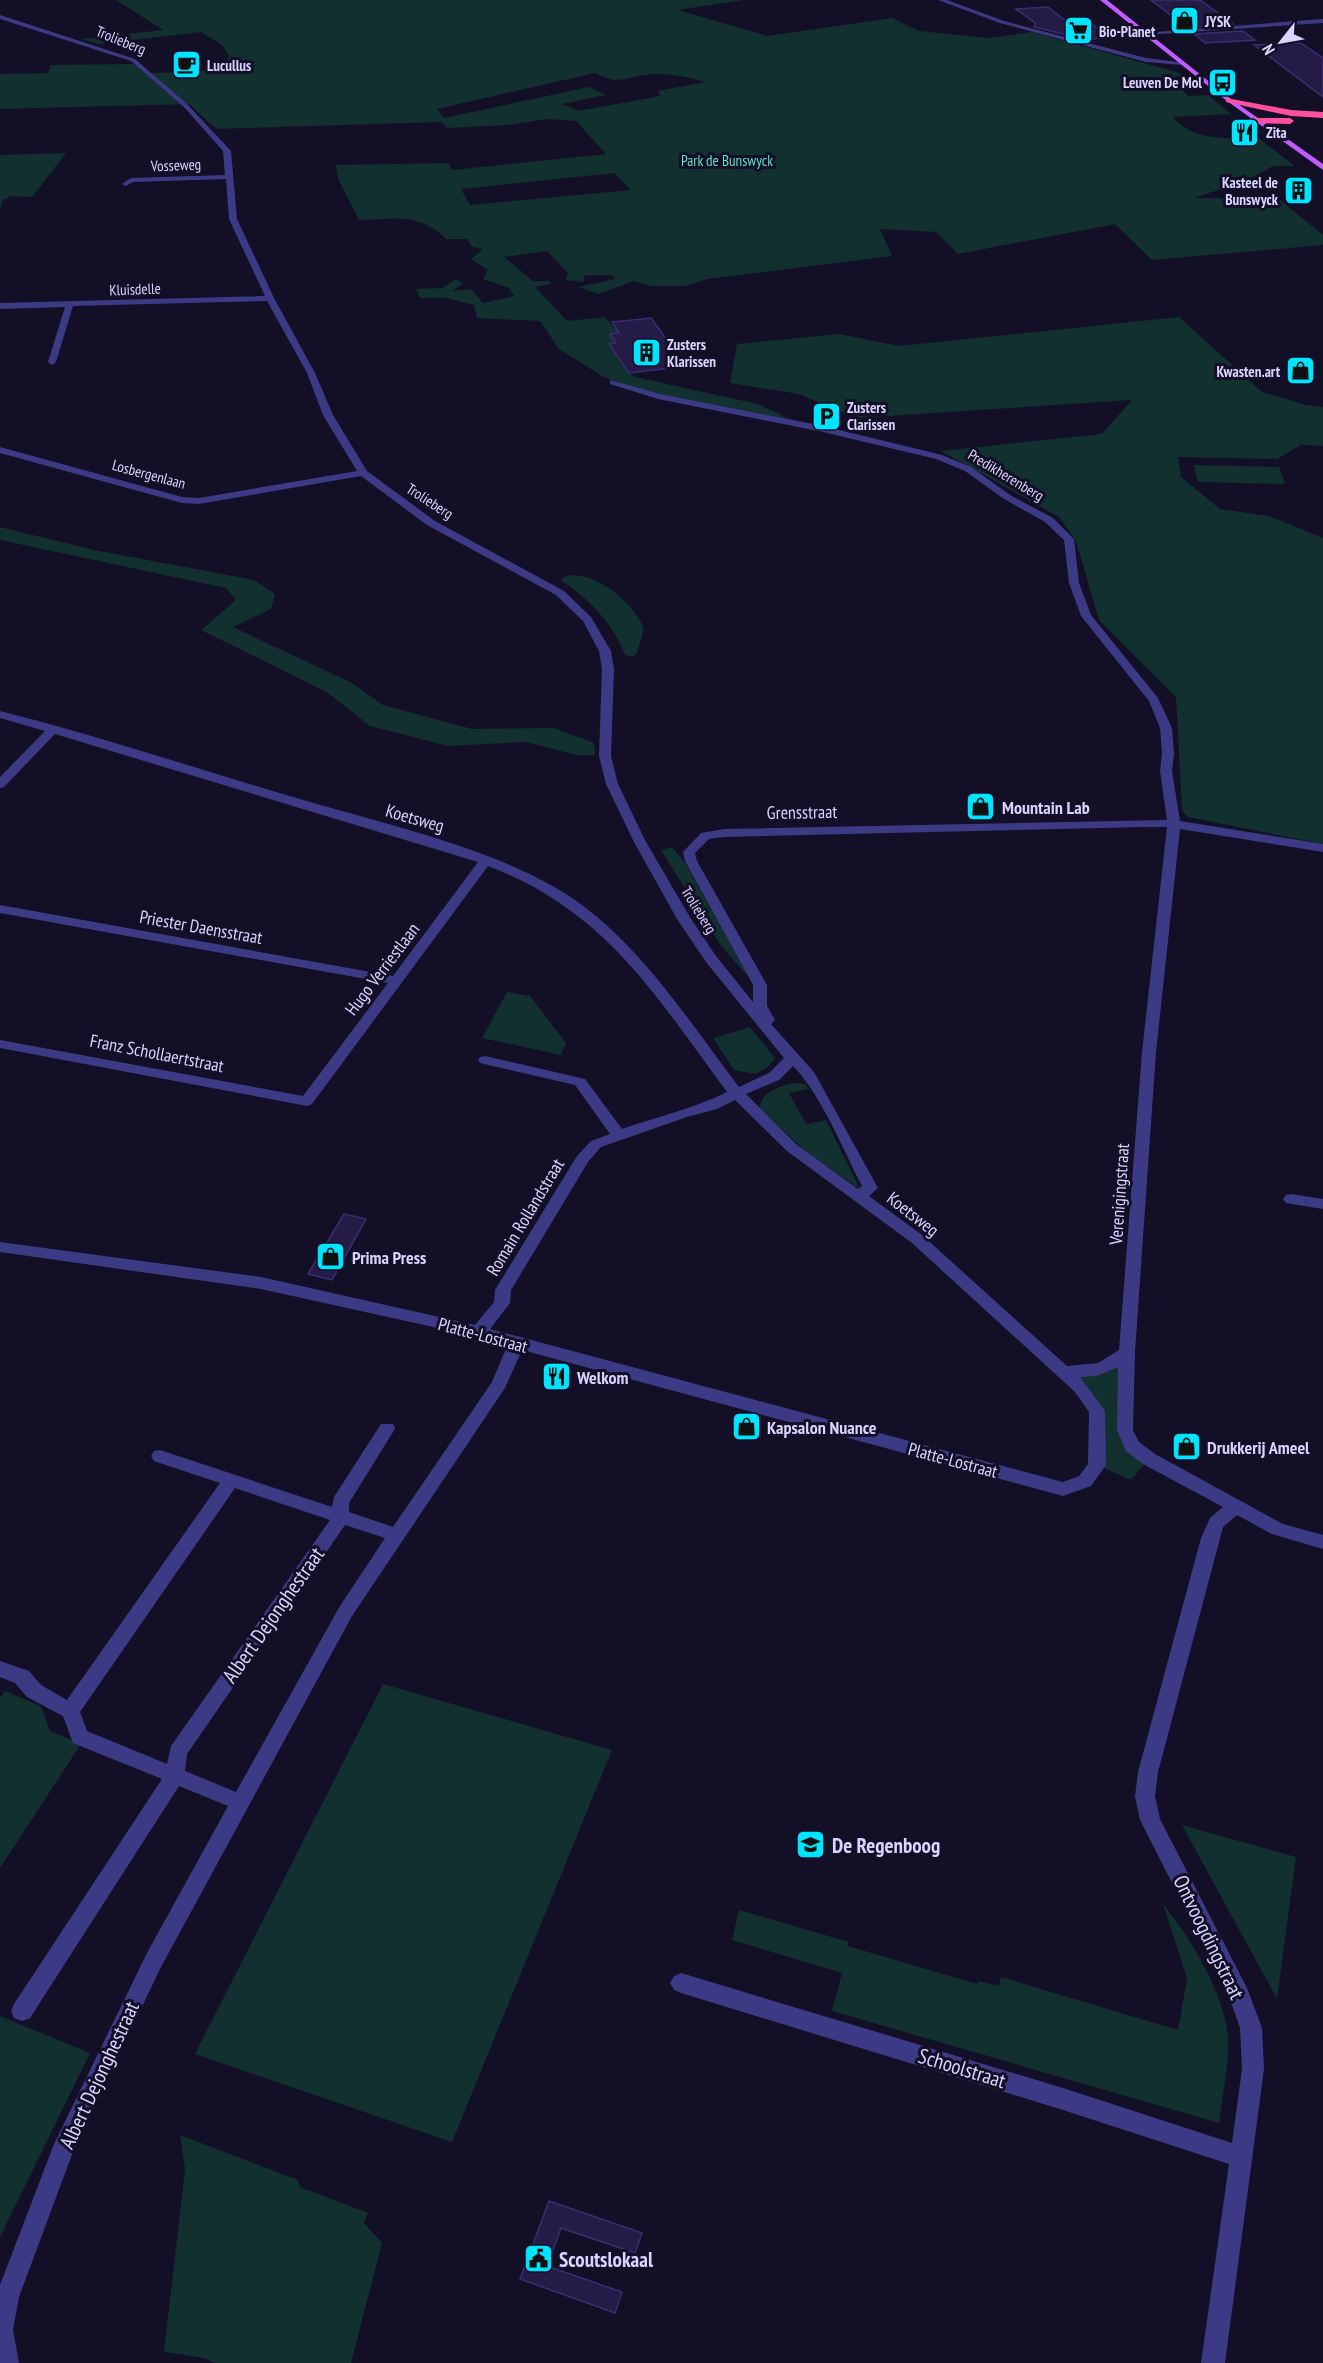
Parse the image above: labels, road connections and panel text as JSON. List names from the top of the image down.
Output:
{
  "streets": {
    "street": [
      "Trolieberg",
      "Vosseweg",
      "Kluisdelle",
      "Losbergenlaan",
      "Predikherenberg",
      "Grensstraat",
      "Koetsweg",
      "Priester Daensstraat",
      "Hugo Verriestlaan",
      "Franz Schollaertstraat",
      "Verenigingstraat",
      "Romain Rollandstraat",
      "Platte-Lostraat",
      "Albert Dejonghestraat",
      "Ontvoogdingstraat",
      "Schoolstraat"
    ]
  },
  "crossings": [
    ["Trolieberg", "Vosseweg"],
    ["Trolieberg", "Kluisdelle"],
    ["Trolieberg", "Losbergenlaan"],
    ["Trolieberg", "Grensstraat"],
    ["Predikherenberg", "Grensstraat"],
    ["Predikherenberg", "Verenigingstraat"],
    ["Grensstraat", "Koetsweg"],
    ["Grensstraat", "Verenigingstraat"],
    ["Koetsweg", "Hugo Verriestlaan"],
    ["Koetsweg", "Romain Rollandstraat"],
    ["Koetsweg", "Platte-Lostraat"],
    ["Priester Daensstraat", "Hugo Verriestlaan"],
    ["Hugo Verriestlaan", "Franz Schollaertstraat"],
    ["Verenigingstraat", "Ontvoogdingstraat"],
    ["Romain Rollandstraat", "Platte-Lostraat"],
    ["Platte-Lostraat", "Albert Dejonghestraat"],
    ["Ontvoogdingstraat", "Schoolstraat"]
  ],
  "parks": ["Park de Bunswyck"],
  "places": {
    "shop": [
      "JYSK",
      "Kwasten.art",
      "Mountain Lab",
      "Prima Press",
      "Kapsalon Nuance",
      "Drukkerij Ameel"
    ],
    "supermarket": ["Bio-Planet"],
    "cafe": ["Lucullus"],
    "bus stop": ["Leuven De Mol"],
    "restaurant": ["Zita", "Welkom"],
    "building": ["Kasteel de Bunswyck", "Zusters Klarissen"],
    "parking": ["Zusters Clarissen"],
    "school or university": ["De Regenboog"],
    "public building": ["Scoutslokaal"]
  },
  "north": "bottom left"
}
